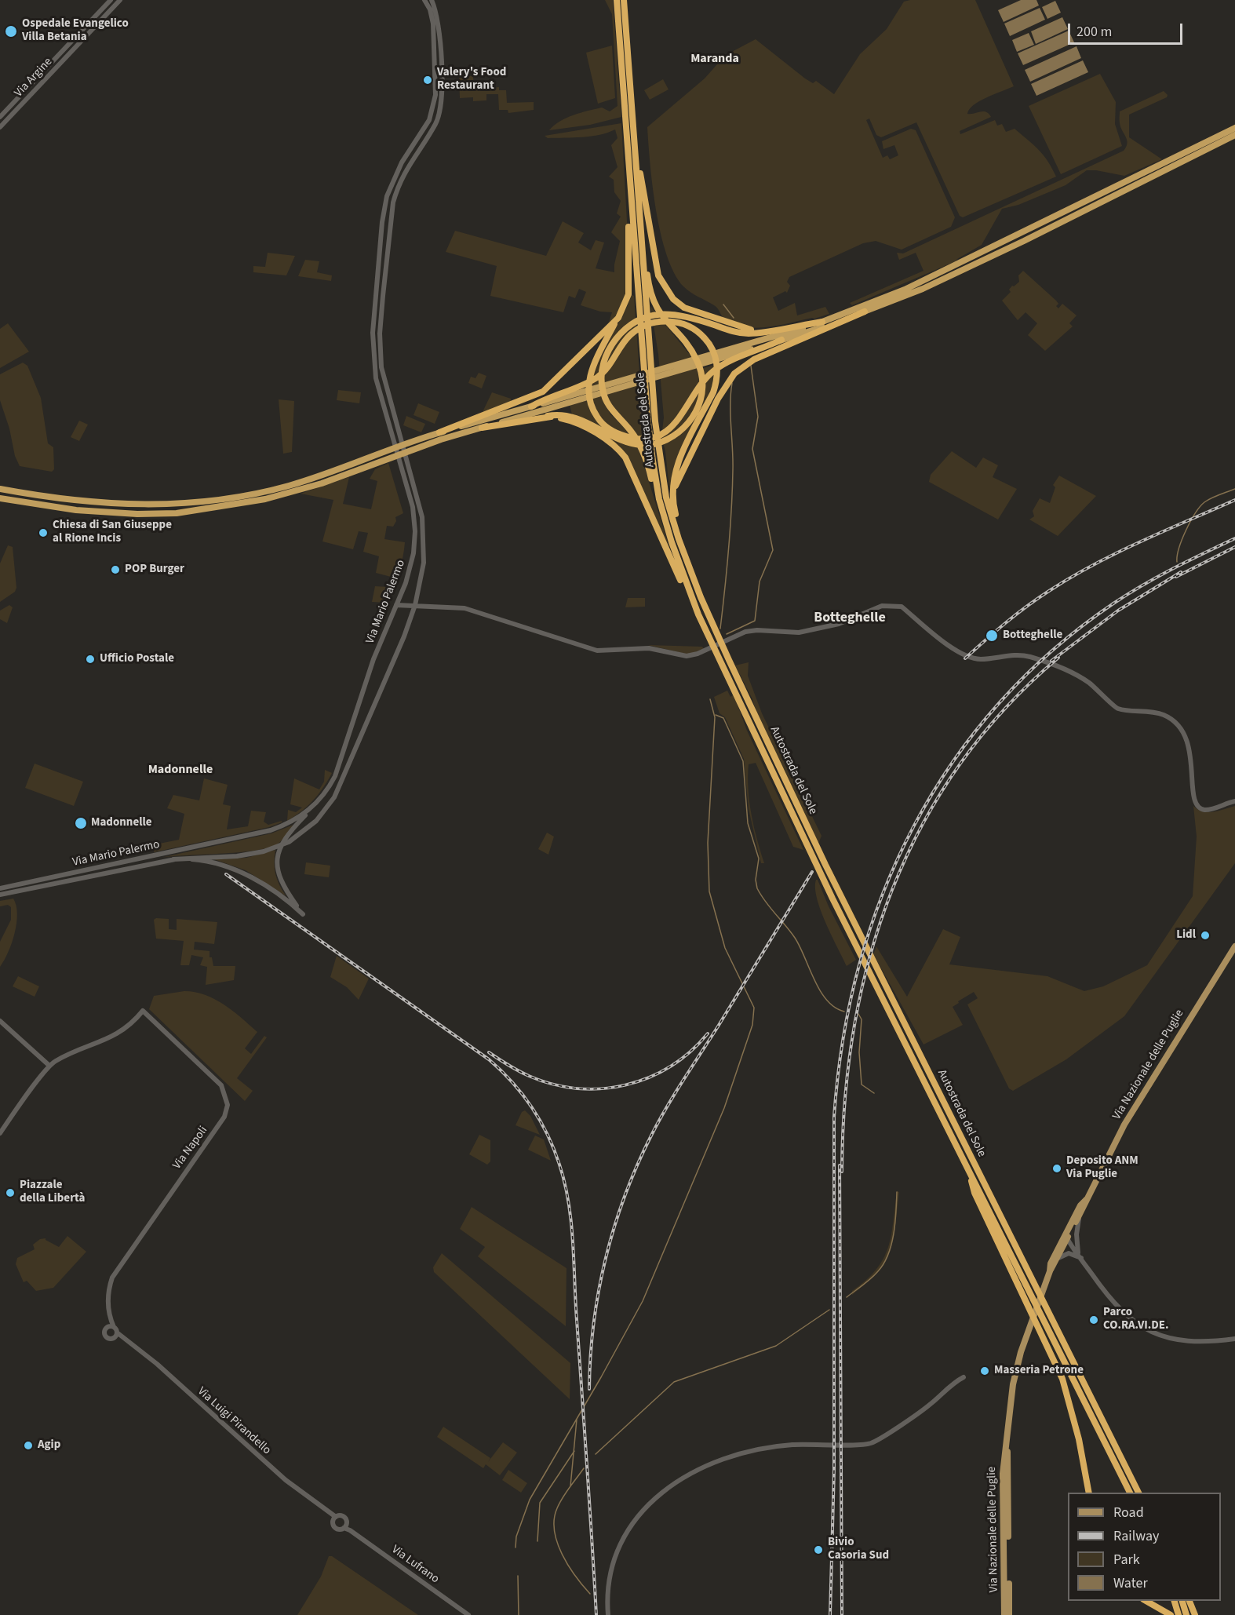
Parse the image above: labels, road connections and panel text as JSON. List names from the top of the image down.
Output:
{
  "streets": {
    "highway": ["Autostrada del Sole"],
    "main road": ["Via Nazionale delle Puglie"],
    "street": [
      "Via Argine",
      "Via Mario Palermo",
      "Via Napoli",
      "Via Luigi Pirandello",
      "Via Lufrano"
    ]
  },
  "crossings": [
    ["Via Napoli", "Via Luigi Pirandello"]
  ],
  "districts": ["Maranda", "Botteghelle", "Madonnelle"],
  "places": [
    "Ospedale Evangelico Villa Betania",
    "Valery's Food Restaurant",
    "Chiesa di San Giuseppe al Rione Incis",
    "POP Burger",
    "Botteghelle",
    "Ufficio Postale",
    "Madonnelle",
    "Lidl",
    "Deposito ANM Via Puglie",
    "Piazzale della Libertà",
    "Parco CO.RA.VI.DE.",
    "Masseria Petrone",
    "Agip",
    "Bivio Casoria Sud"
  ],
  "legend": [
    "Road",
    "Railway",
    "Park",
    "Water"
  ],
  "scale_bar": "200 m"
}
